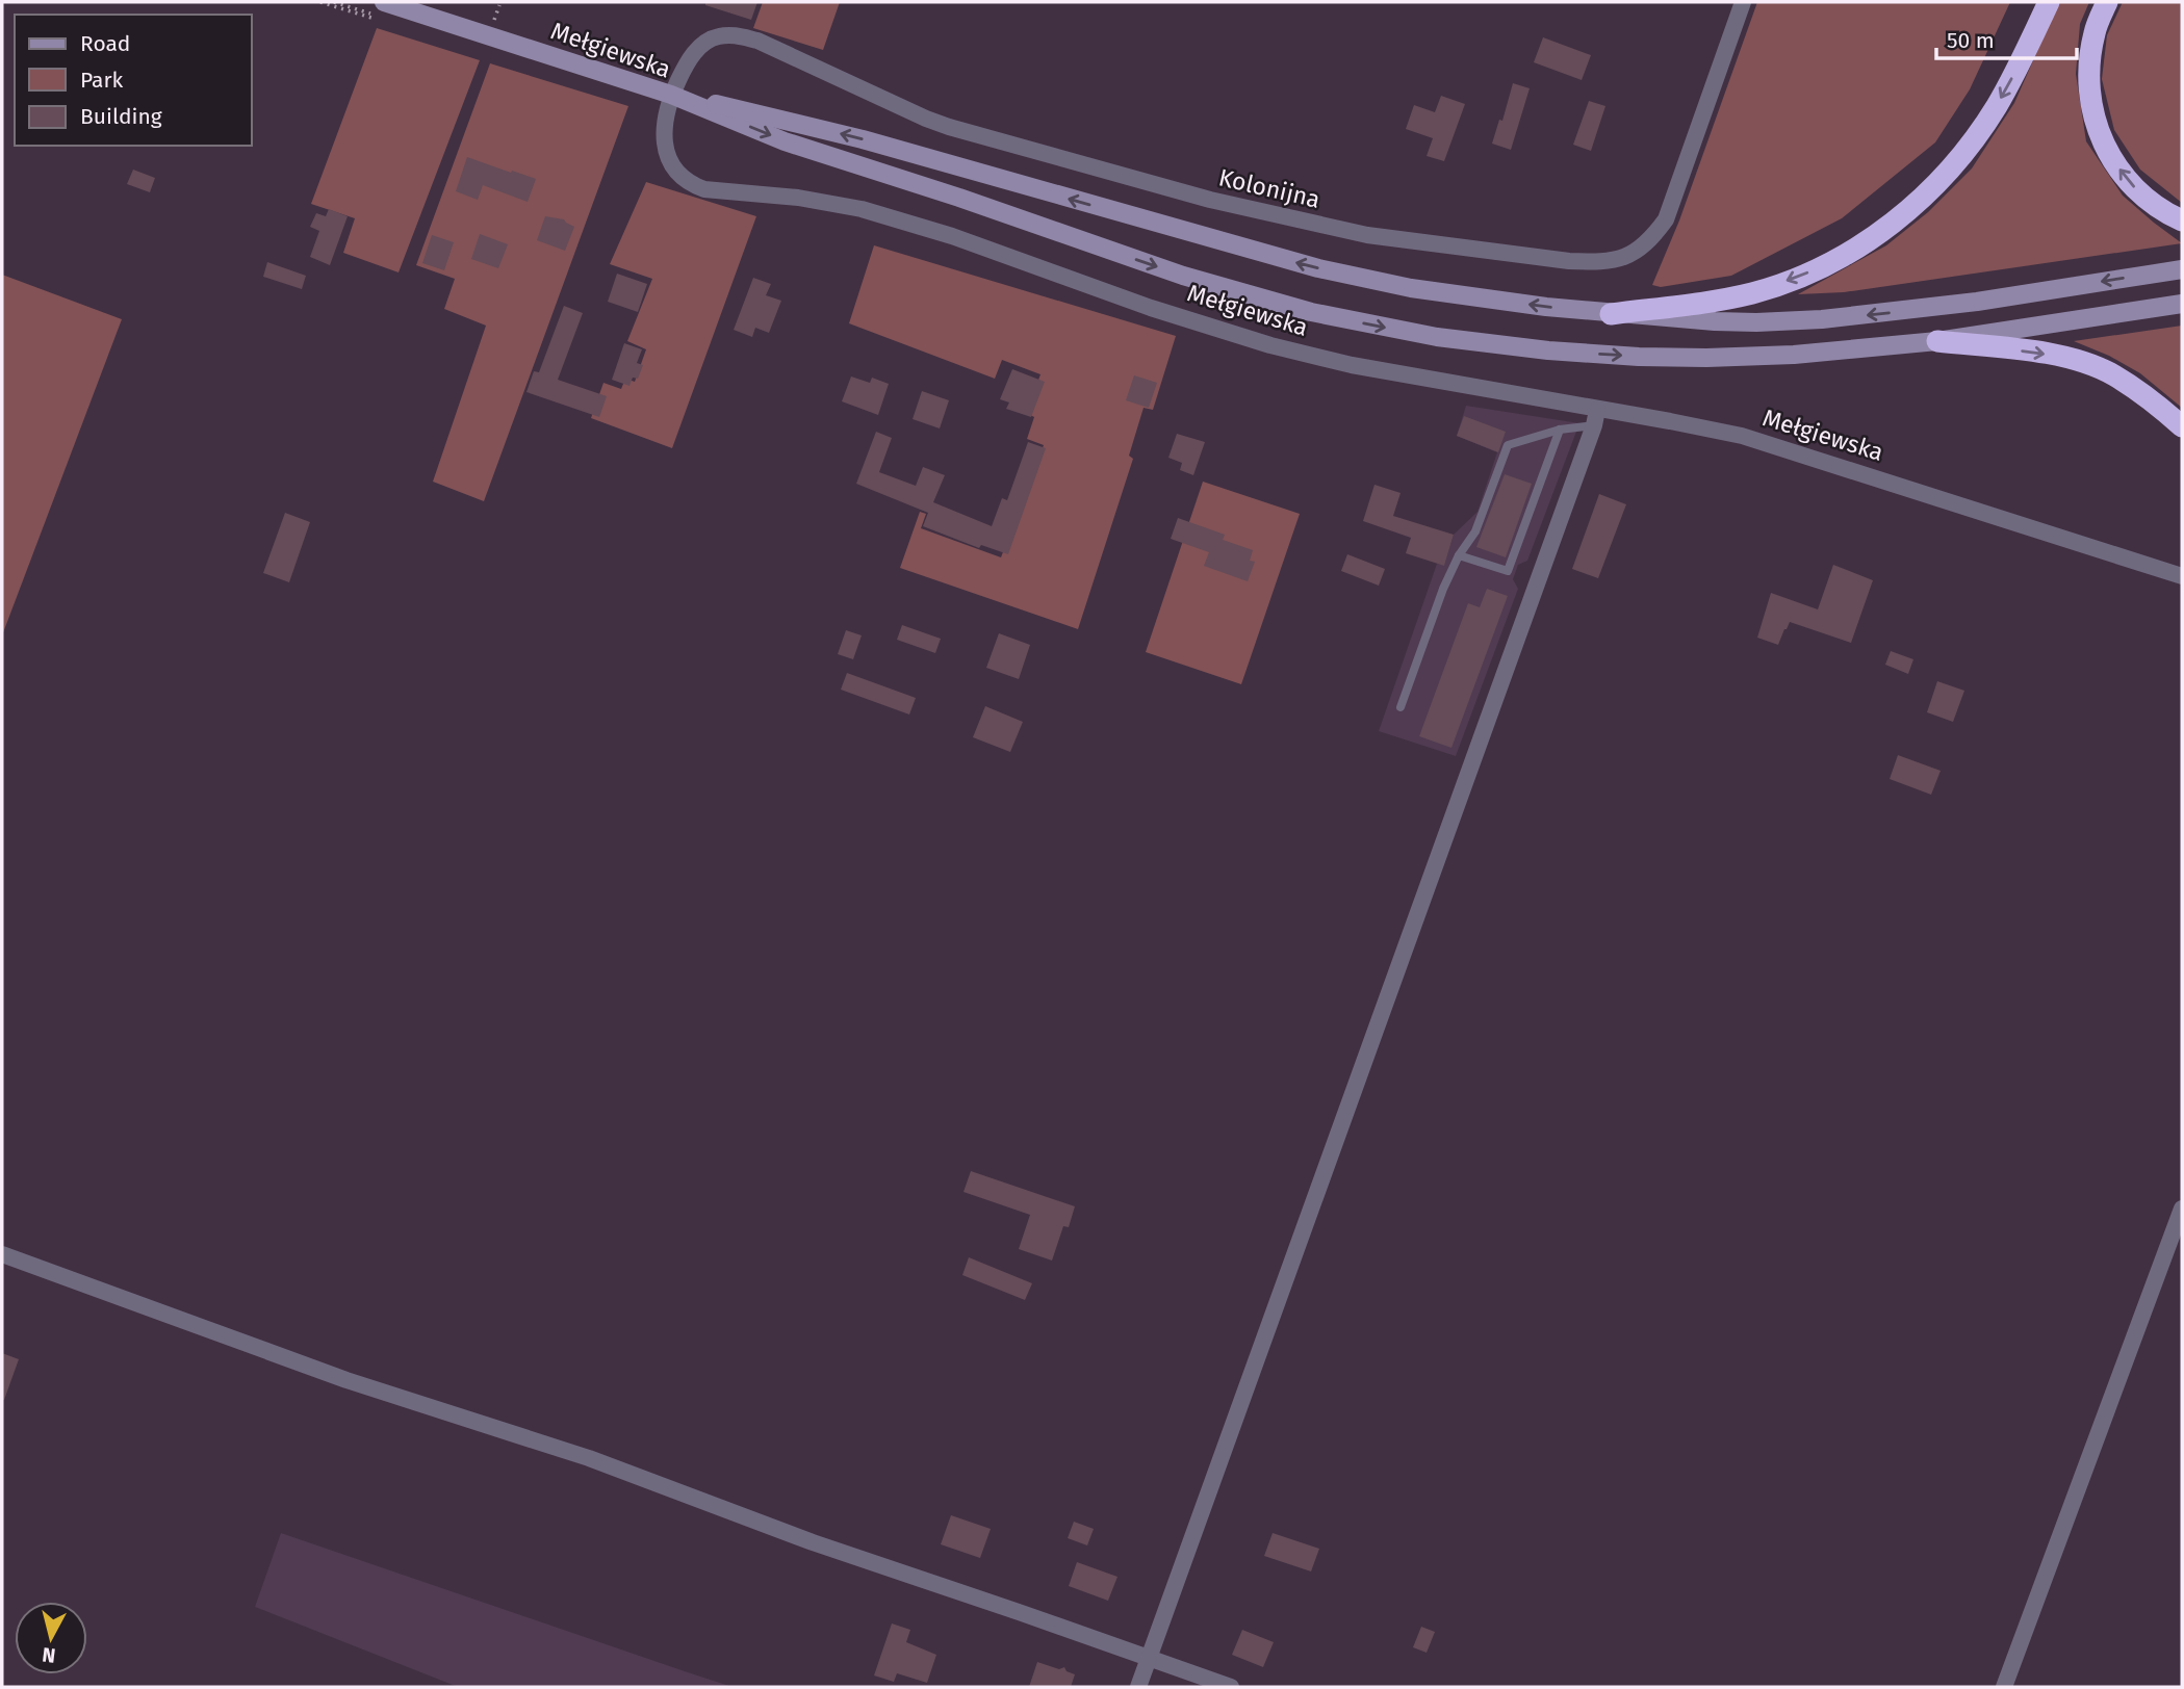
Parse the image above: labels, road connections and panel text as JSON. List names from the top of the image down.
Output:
{
  "streets": {
    "main road": ["Mełgiewska"],
    "street": ["Kolonijna"]
  },
  "crossings": [
    ["Mełgiewska", "Kolonijna"]
  ],
  "legend": ["Road", "Park", "Building"],
  "scale_bar": "50 m",
  "north": "bottom"
}
